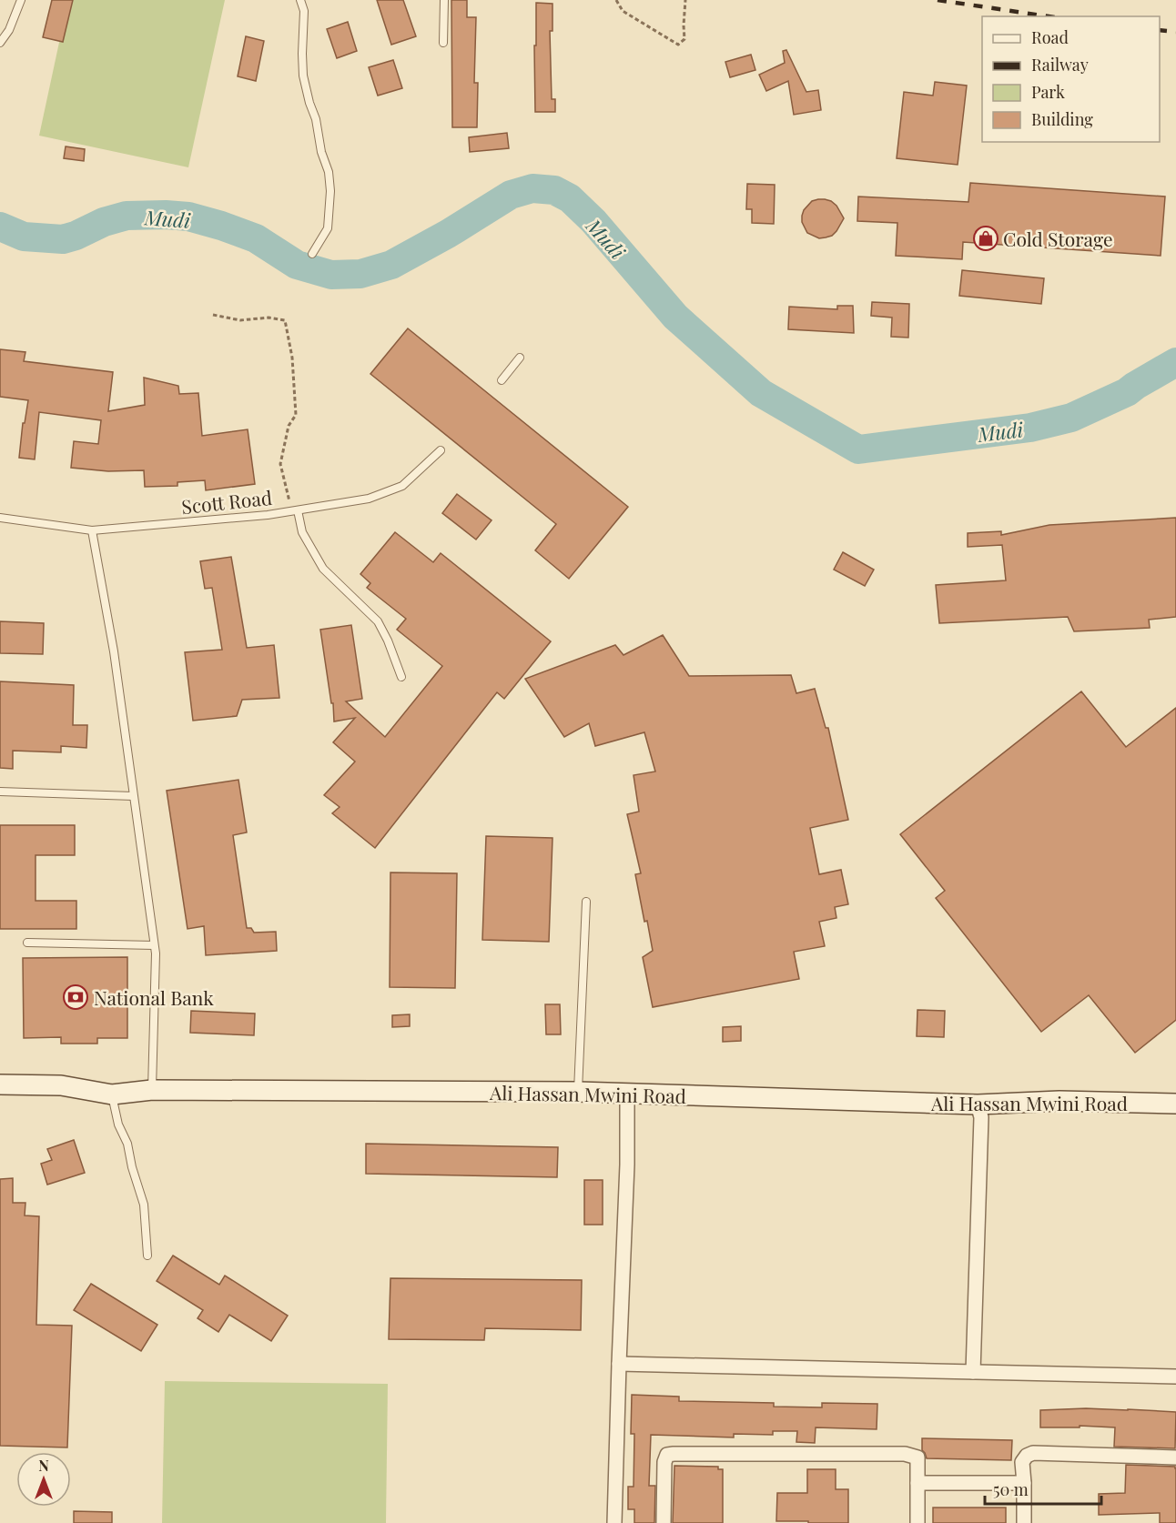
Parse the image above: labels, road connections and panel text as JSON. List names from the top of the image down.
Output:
{
  "streets": {
    "main road": ["Ali Hassan Mwini Road"],
    "lane": ["Scott Road"]
  },
  "water": ["Mudi"],
  "places": {
    "shop": ["Cold Storage"],
    "bank": ["National Bank"]
  },
  "legend": [
    "Road",
    "Railway",
    "Park",
    "Building"
  ],
  "scale_bar": "50 m",
  "north": "top"
}
